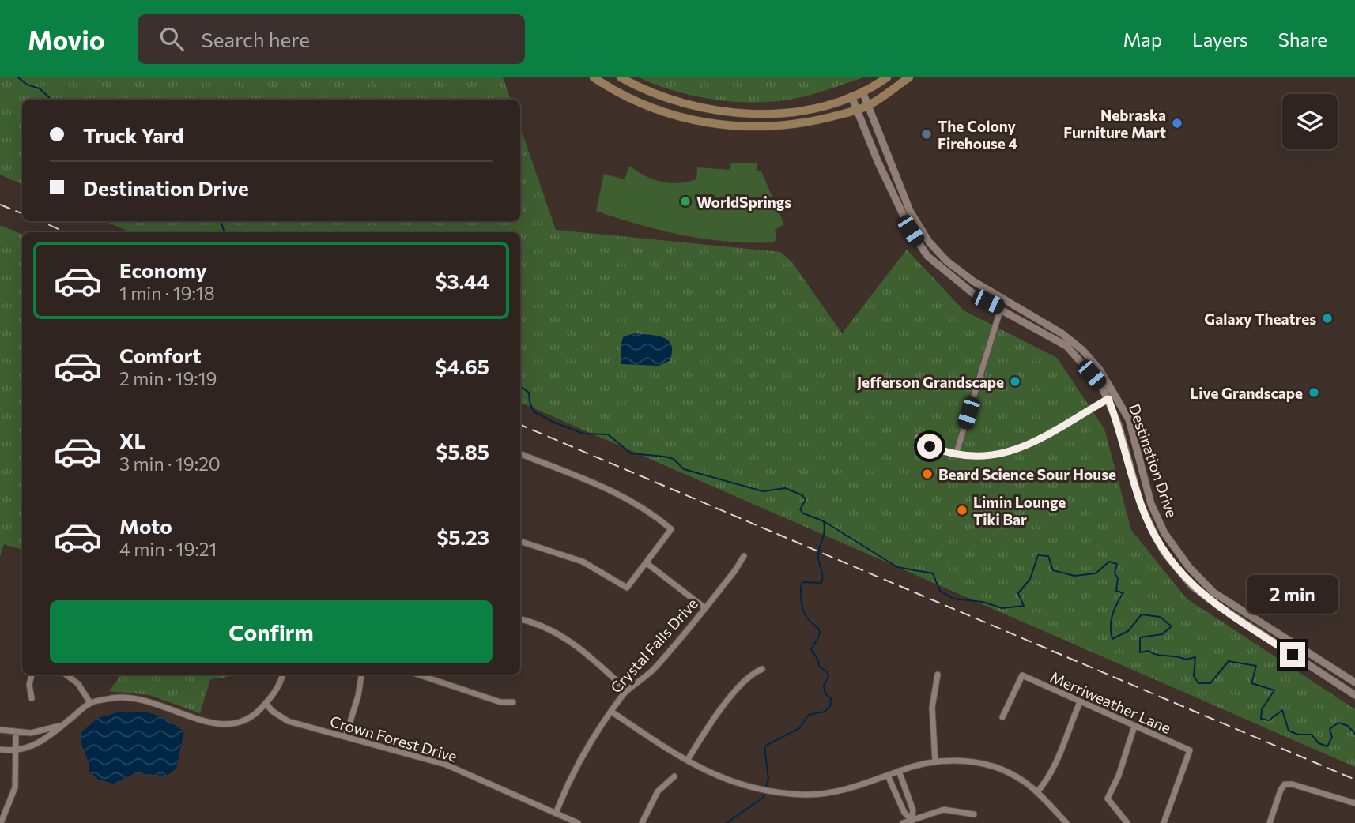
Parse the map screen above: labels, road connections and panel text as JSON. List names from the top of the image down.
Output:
{
  "streets": {
    "street": [
      "Destination Drive",
      "Crystal Falls Drive",
      "Merriweather Lane",
      "Crown Forest Drive"
    ]
  },
  "crossings": [
    ["Crystal Falls Drive", "Crown Forest Drive"]
  ],
  "places": [
    "Nebraska Furniture Mart",
    "The Colony Firehouse 4",
    "WorldSprings",
    "Galaxy Theatres",
    "Jefferson Grandscape",
    "Live Grandscape",
    "Beard Science Sour House",
    "Limin Lounge Tiki Bar"
  ],
  "page": {
    "header": "Movio",
    "search": "Search here",
    "nav": ["Map", "Layers", "Share"],
    "banner": ["Truck Yard", "Destination Drive"],
    "list": [
      {
        "name": "Economy",
        "note": "1 min · 19:18",
        "value": "$3.44"
      },
      {
        "name": "Comfort",
        "note": "2 min · 19:19",
        "value": "$4.65"
      },
      {
        "name": "XL",
        "note": "3 min · 19:20",
        "value": "$5.85"
      },
      {
        "name": "Moto",
        "note": "4 min · 19:21",
        "value": "$5.23"
      }
    ],
    "bubble": "2 min",
    "buttons": "Confirm"
  }
}
